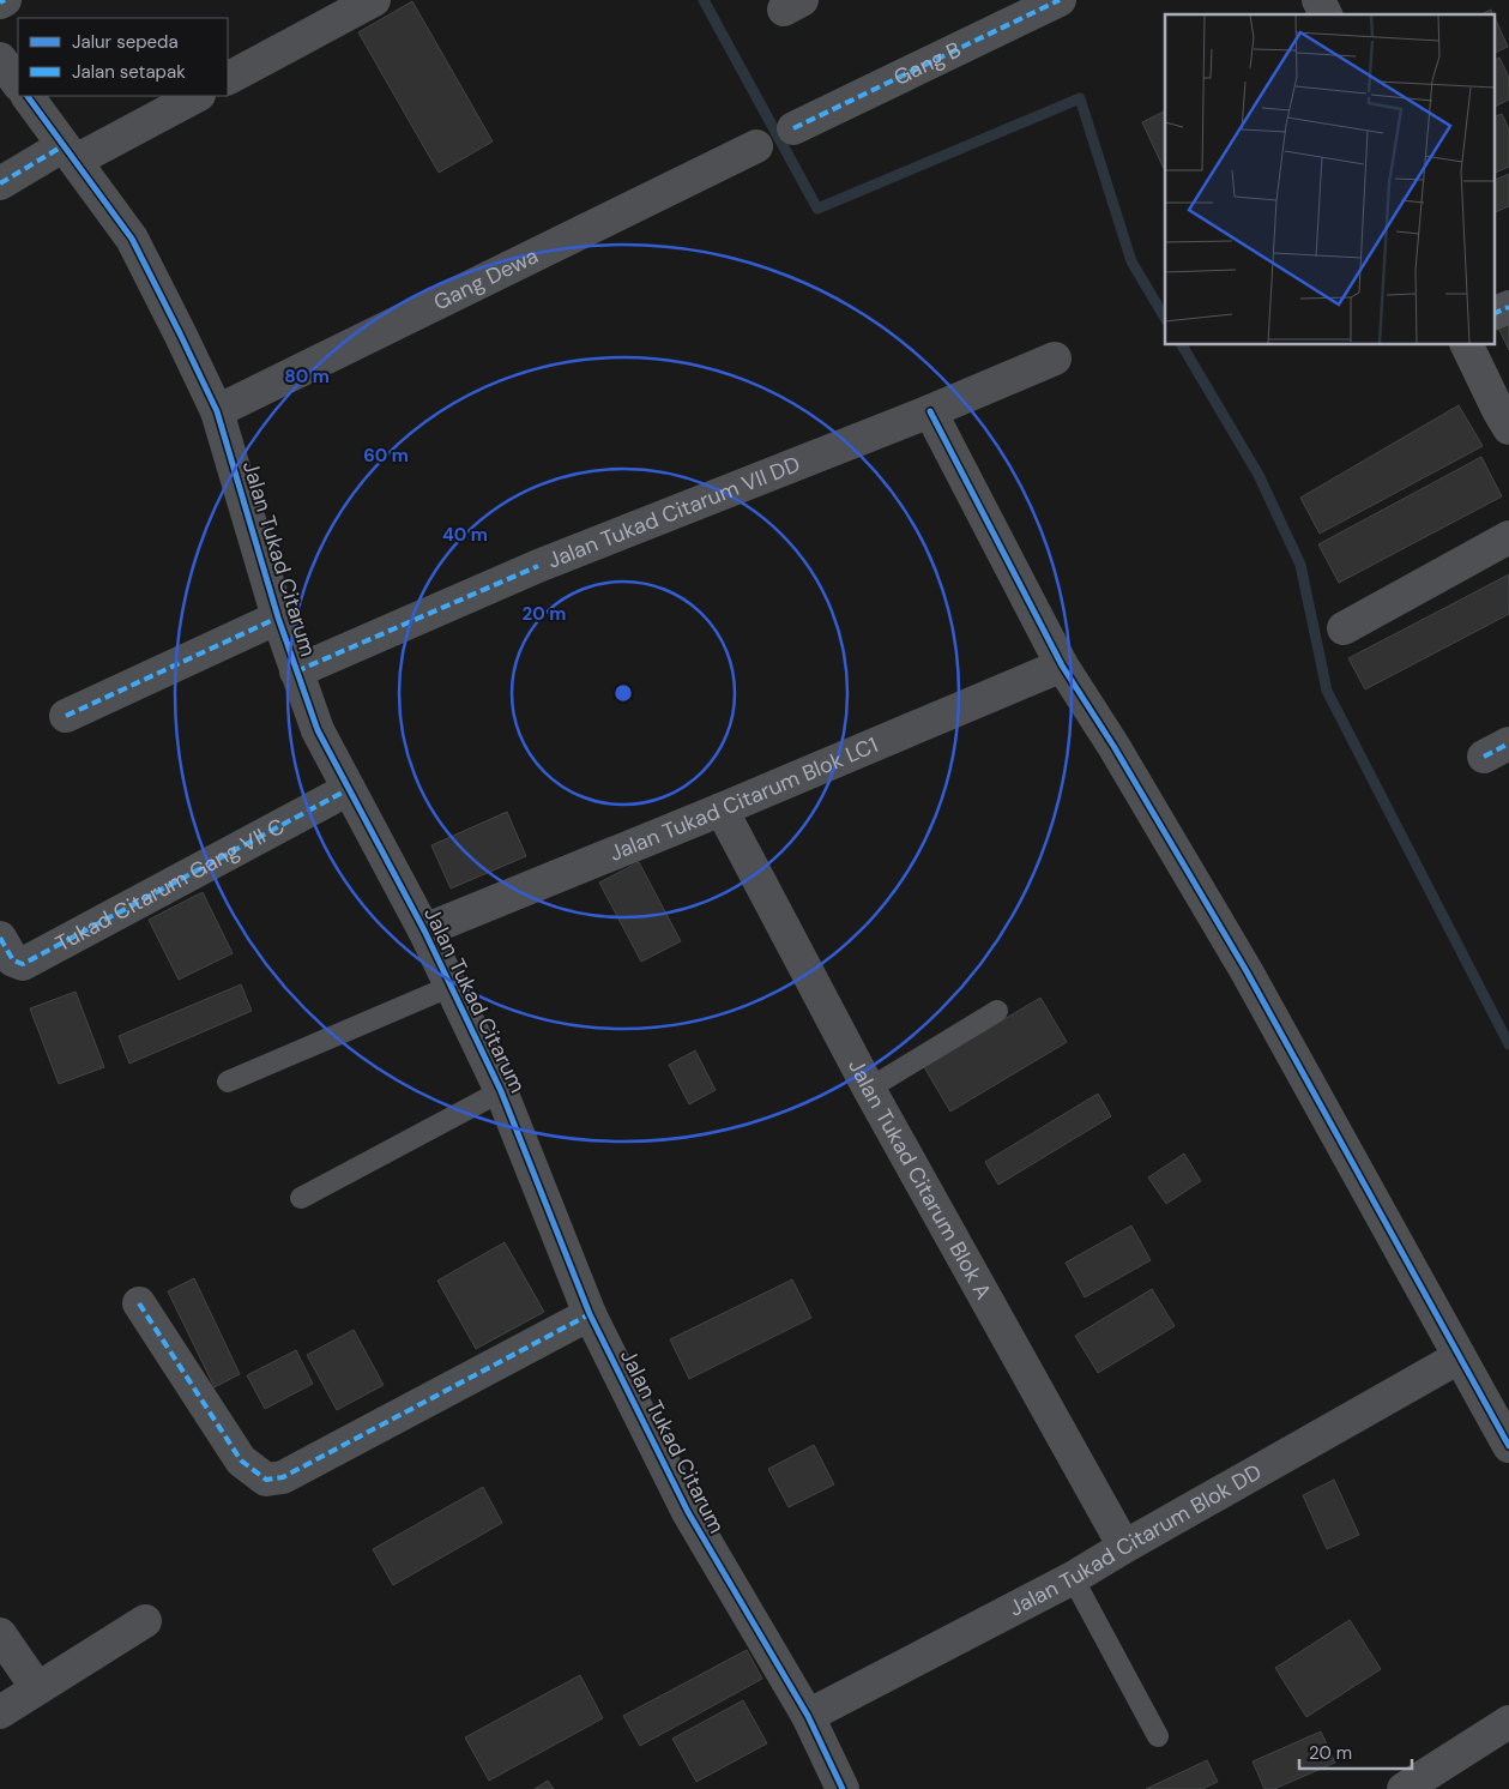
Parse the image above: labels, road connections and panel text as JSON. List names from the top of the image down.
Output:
{
  "streets": {
    "street": [
      "Gang B",
      "Gang Dewa",
      "Jalan Tukad Citarum VII DD",
      "Jalan Tukad Citarum",
      "Jalan Tukad Citarum Blok LC1",
      "Tukad Citarum Gang VII C",
      "Jalan Tukad Citarum Blok A",
      "Jalan Tukad Citarum Blok DD"
    ]
  },
  "crossings": [
    ["Gang Dewa", "Jalan Tukad Citarum"],
    ["Jalan Tukad Citarum VII DD", "Jalan Tukad Citarum"],
    ["Jalan Tukad Citarum", "Jalan Tukad Citarum Blok LC1"],
    ["Jalan Tukad Citarum", "Tukad Citarum Gang VII C"],
    ["Jalan Tukad Citarum", "Jalan Tukad Citarum Blok DD"],
    ["Jalan Tukad Citarum Blok LC1", "Jalan Tukad Citarum Blok A"],
    ["Jalan Tukad Citarum Blok A", "Jalan Tukad Citarum Blok DD"]
  ],
  "legend": ["Jalur sepeda", "Jalan setapak"],
  "scale_bar": "20 m",
  "rings": [
    "80 m",
    "60 m",
    "40 m",
    "20 m"
  ]
}
